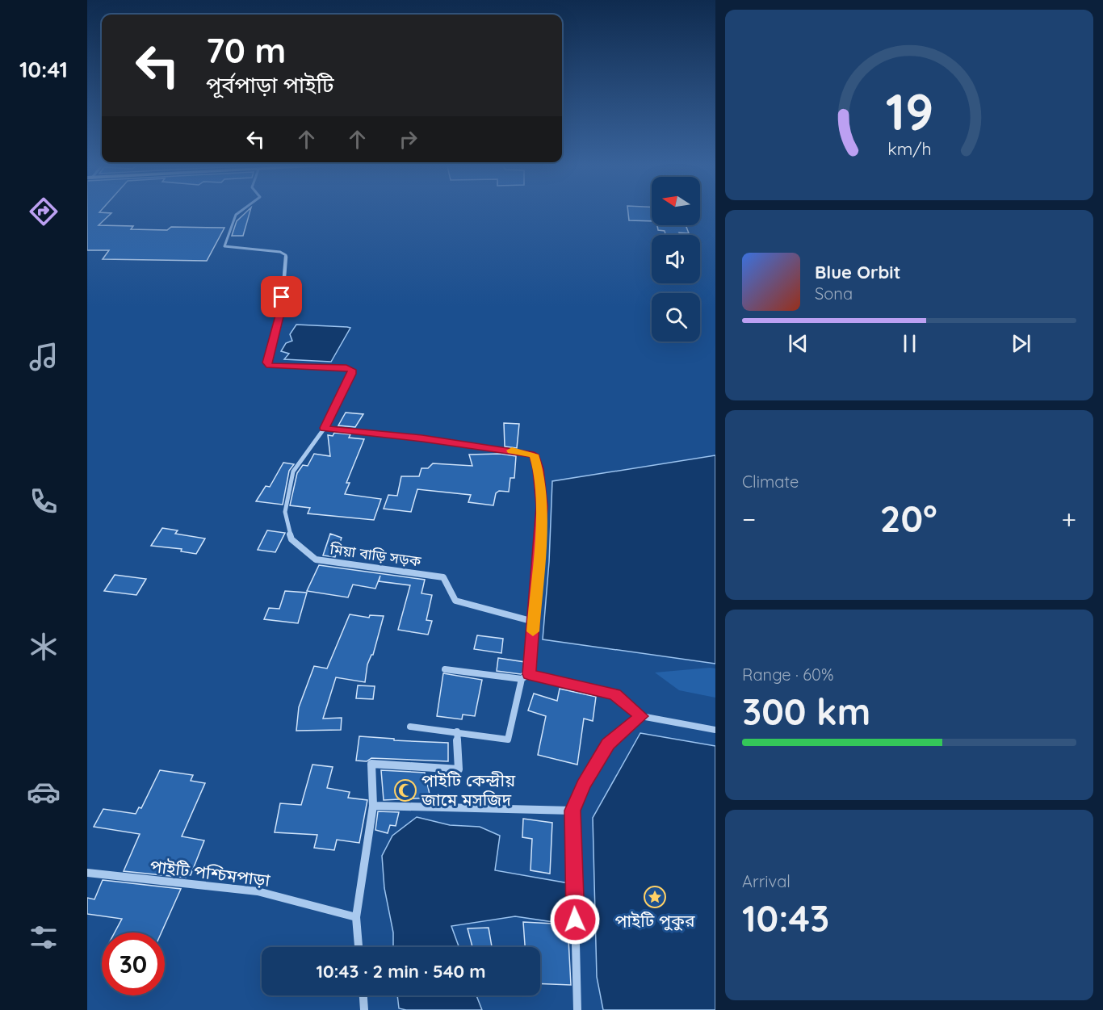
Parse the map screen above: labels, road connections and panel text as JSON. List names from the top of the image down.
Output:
{
  "streets": {
    "street": ["মিয়া বাড়ি সড়ক", "পাইটি পশ্চিমপাড়া"]
  },
  "places": {
    "mosque": ["পাইটি কেন্দ্রীয় জামে মসজিদ"],
    "place": ["পাইটি পুকুর"]
  },
  "north": "left",
  "page": {
    "tabs": "10:41",
    "turn": ["70 m", "পূর্বপাড়া পাইটি"],
    "song": ["Blue Orbit", "Sona"],
    "tile": [
      "Climate",
      ["Range · 60%", "300 km"],
      ["Arrival", "10:43"]
    ],
    "heat": ["−", "20°", "+"],
    "limit": "30",
    "trip": "10:43 · 2 min · 540 m",
    "gauge": ["19", "km/h"]
  }
}
